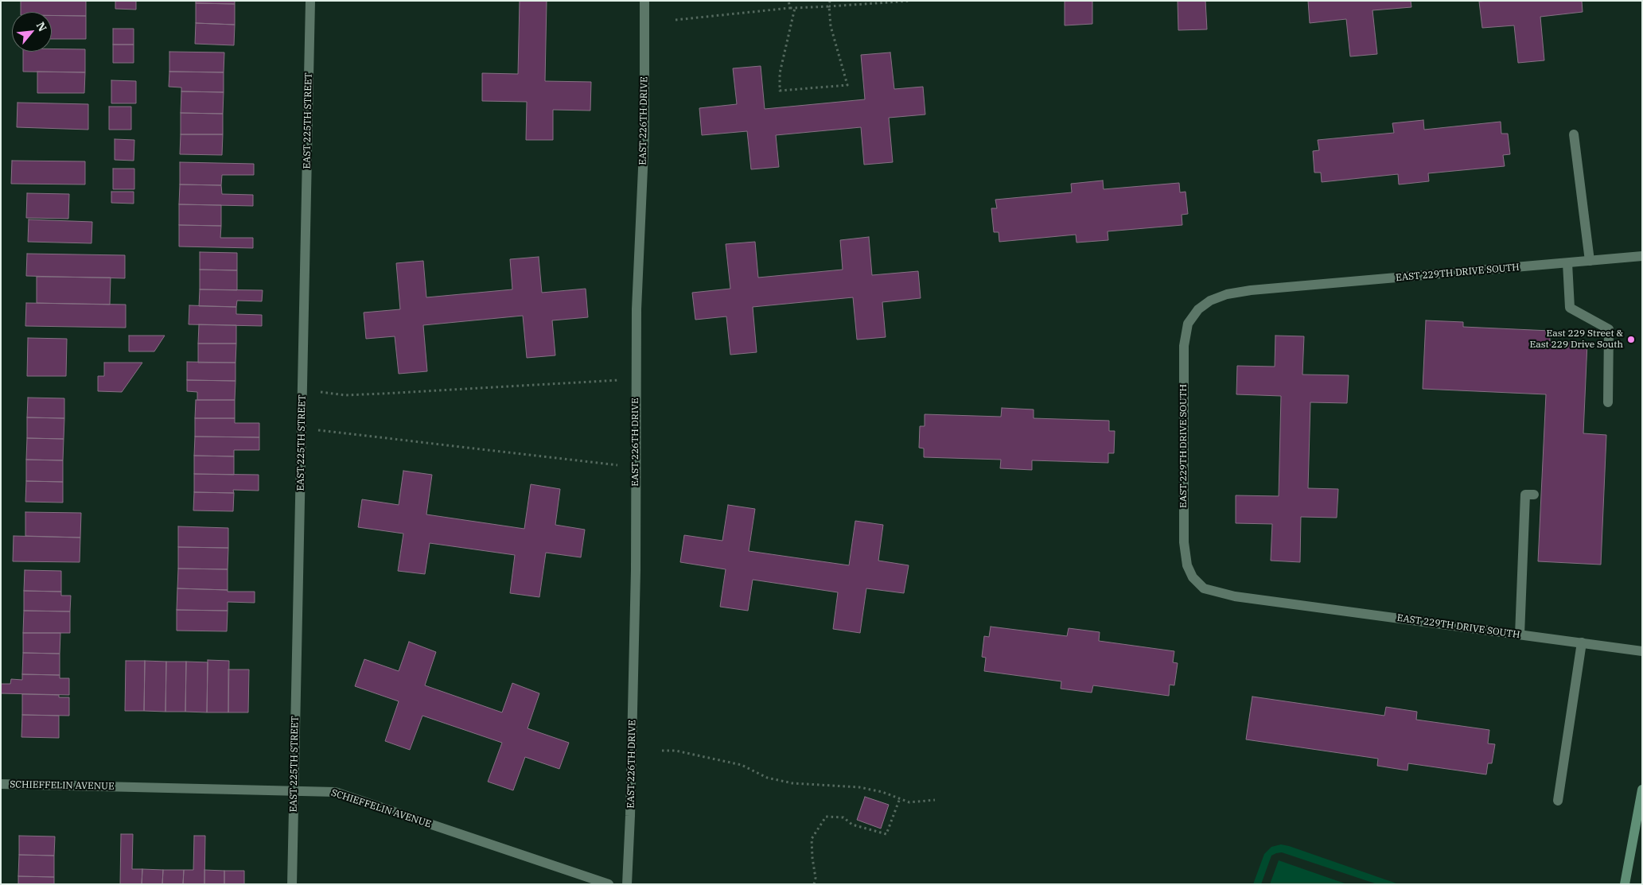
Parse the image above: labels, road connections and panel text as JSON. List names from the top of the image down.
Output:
{
  "streets": {
    "street": [
      "EAST 225TH STREET",
      "EAST 226TH DRIVE",
      "EAST 229TH DRIVE SOUTH",
      "SCHIEFFELIN AVENUE"
    ]
  },
  "crossings": [
    ["EAST 225TH STREET", "SCHIEFFELIN AVENUE"]
  ],
  "places": ["East 229 Street & East 229 Drive South"],
  "north": "top right"
}
